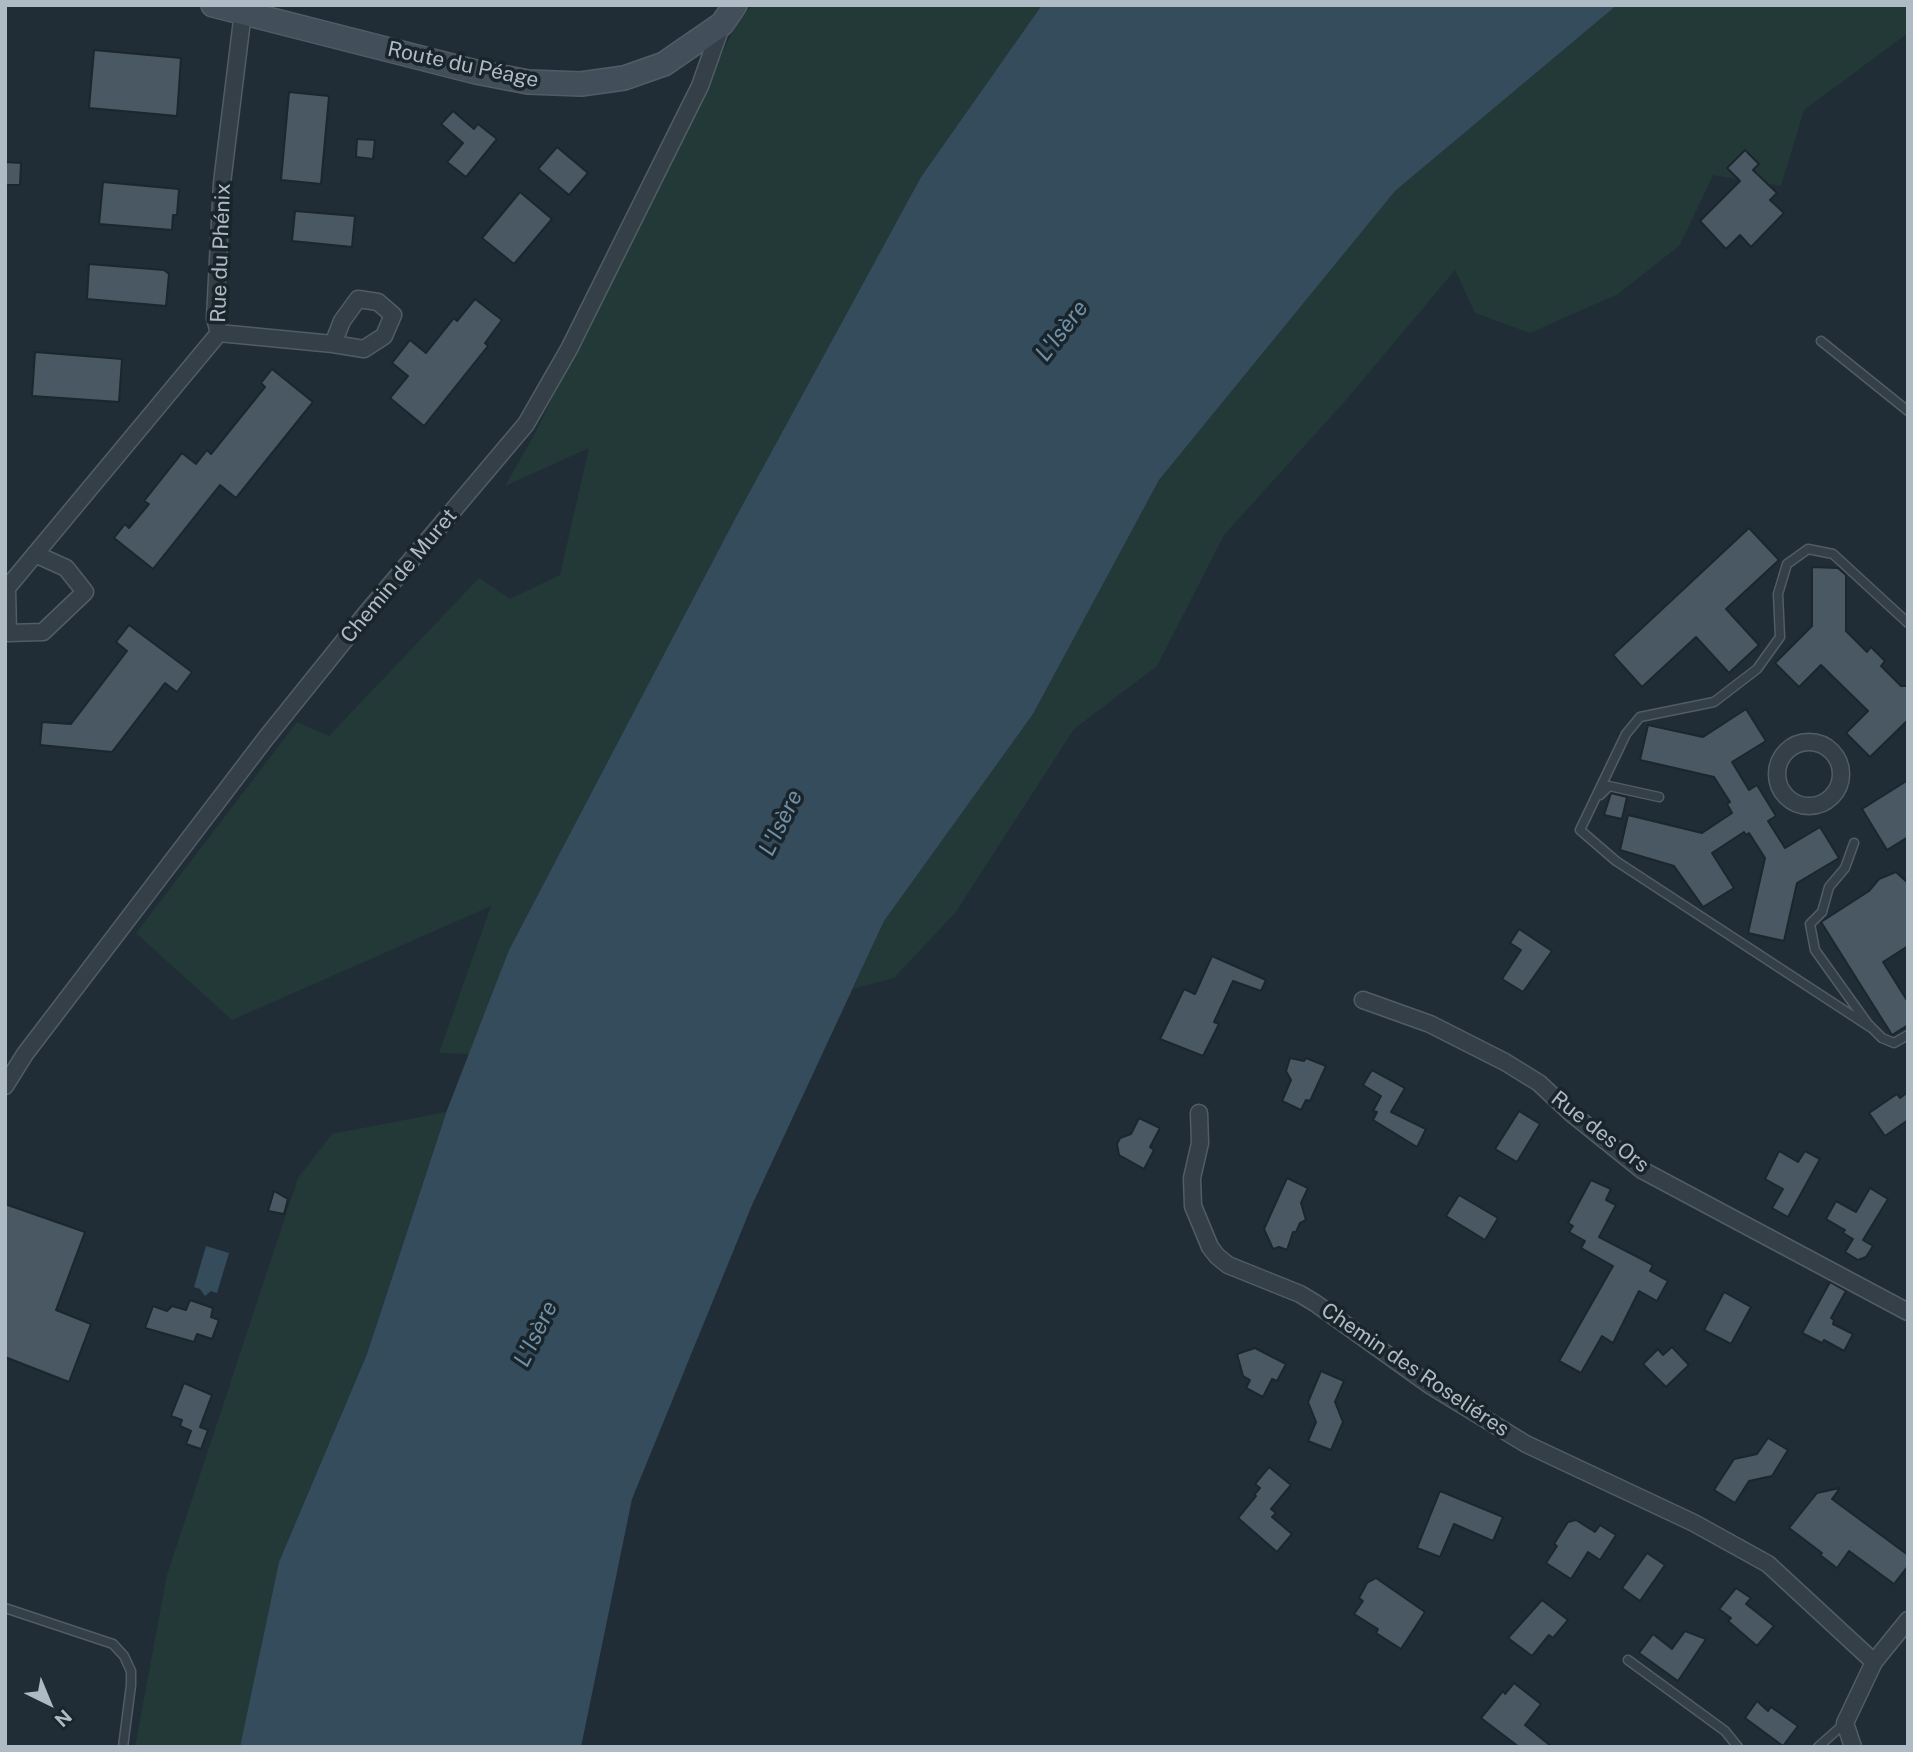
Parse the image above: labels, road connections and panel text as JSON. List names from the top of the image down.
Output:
{
  "streets": {
    "street": [
      "Route du Péage",
      "Rue du Phénix",
      "Chemin de Muret",
      "Rue des Ors",
      "Chemin des Roseliéres"
    ]
  },
  "crossings": [
    ["Route du Péage", "Rue du Phénix"],
    ["Route du Péage", "Chemin de Muret"]
  ],
  "water": ["L'Isère"],
  "north": "bottom right"
}
